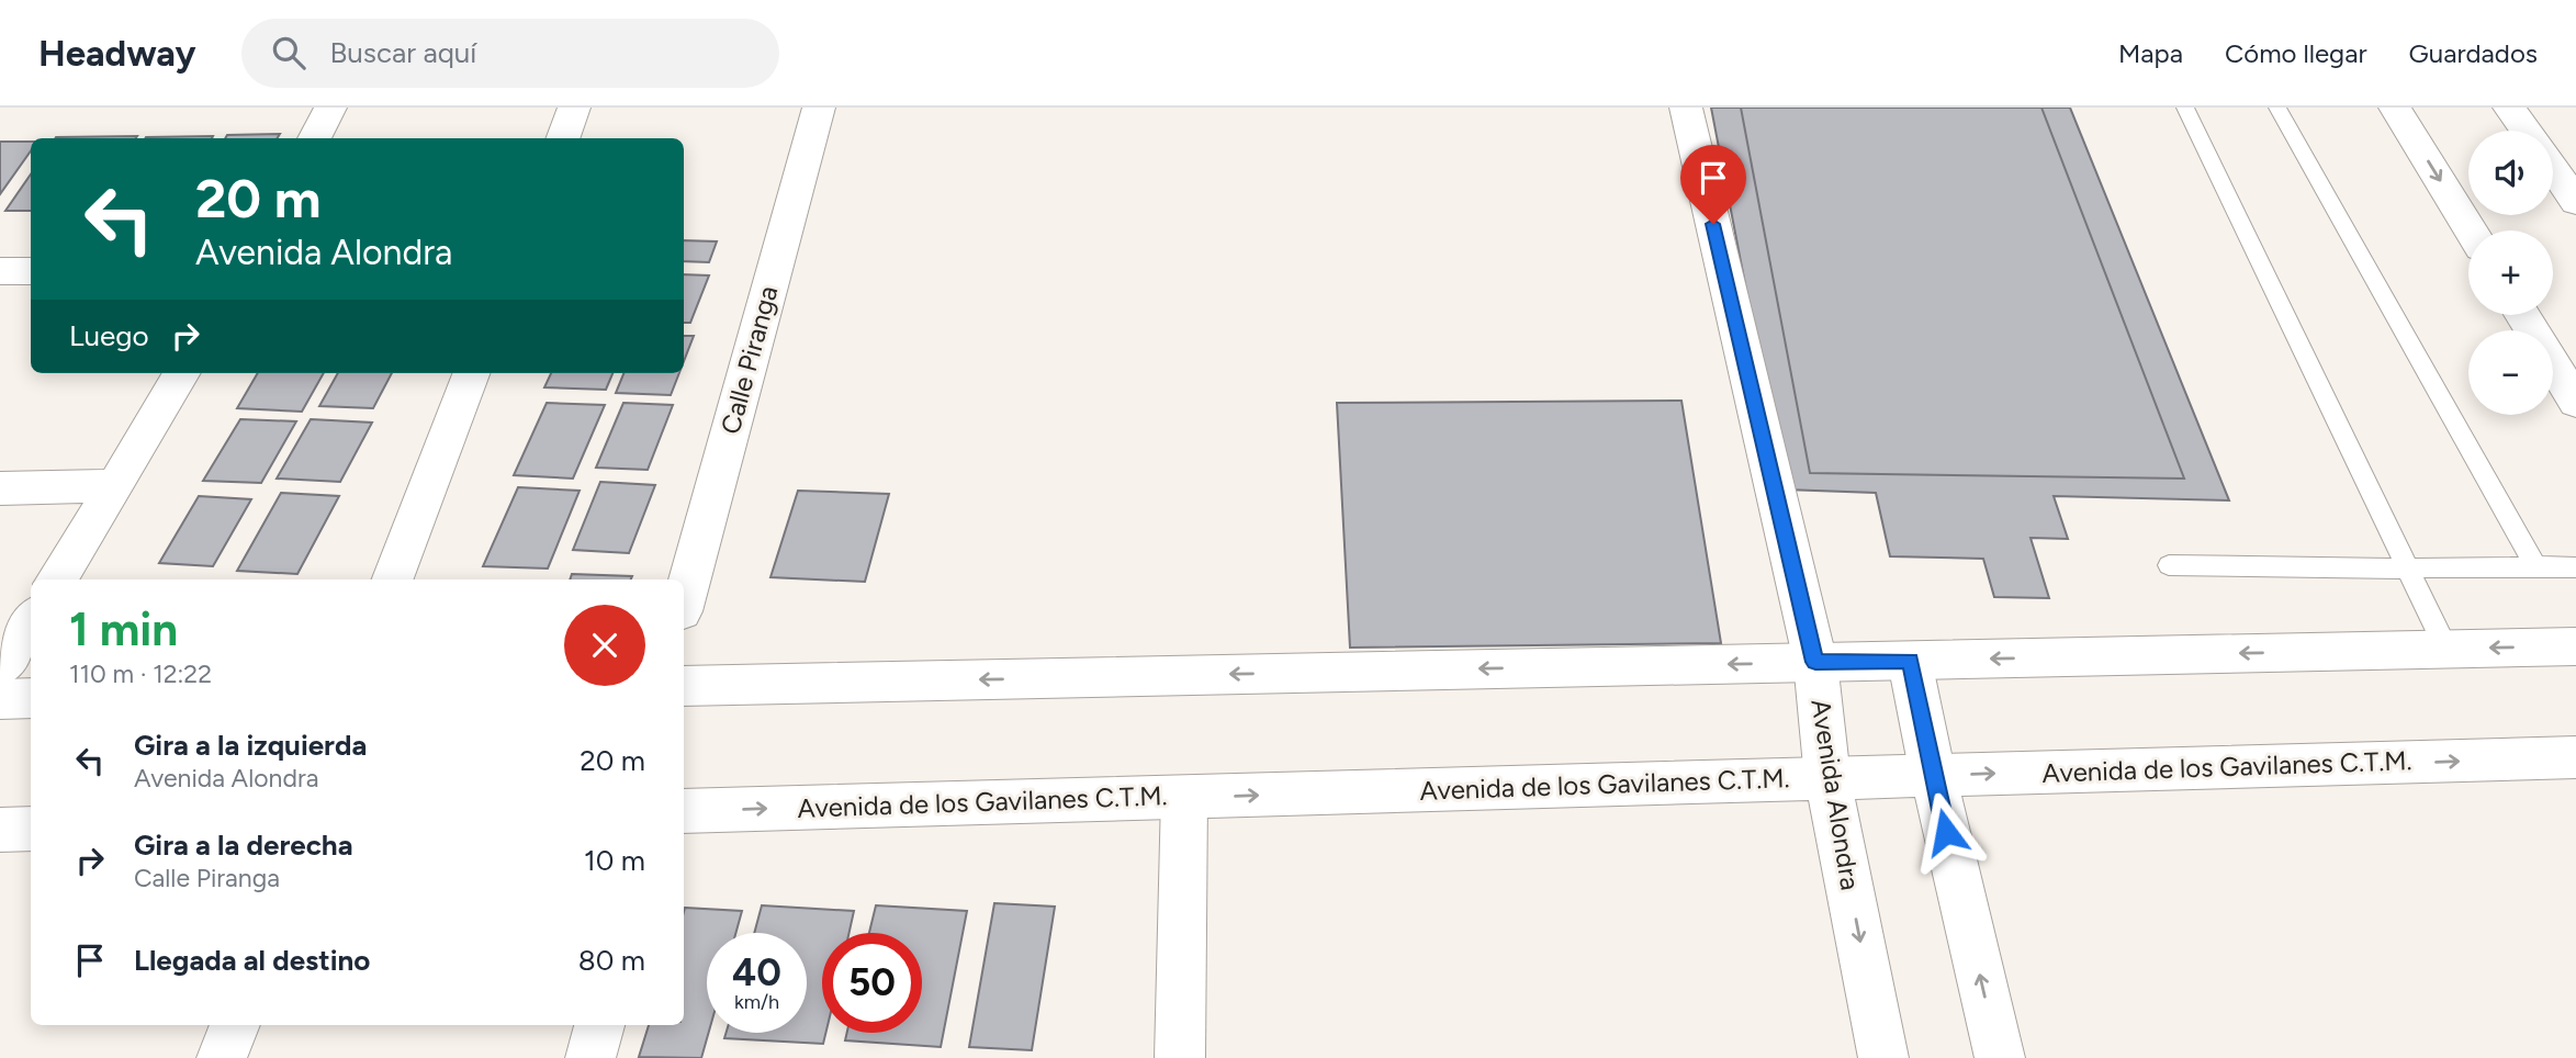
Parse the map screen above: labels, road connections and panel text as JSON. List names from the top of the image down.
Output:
{
  "streets": {
    "street": ["Calle Piranga", "Avenida de los Gavilanes C.T.M.", "Avenida Alondra"]
  },
  "crossings": [
    ["Avenida de los Gavilanes C.T.M.", "Avenida Alondra"]
  ],
  "page": {
    "header": "Headway",
    "search": "Buscar aquí",
    "nav": ["Mapa", "Cómo llegar", "Guardados"],
    "map_buttons": ["+", "−"],
    "turn": ["20 m", "Avenida Alondra"],
    "then": "Luego",
    "heading": ["1 min", "110 m · 12:22"],
    "list": [
      {
        "name": "Gira a la izquierda",
        "note": "Avenida Alondra",
        "value": "20 m"
      },
      {
        "name": "Gira a la derecha",
        "note": "Calle Piranga",
        "value": "10 m"
      },
      {
        "name": "Llegada al destino",
        "value": "80 m"
      }
    ],
    "speed": "40 km/h",
    "limit": "50"
  }
}
